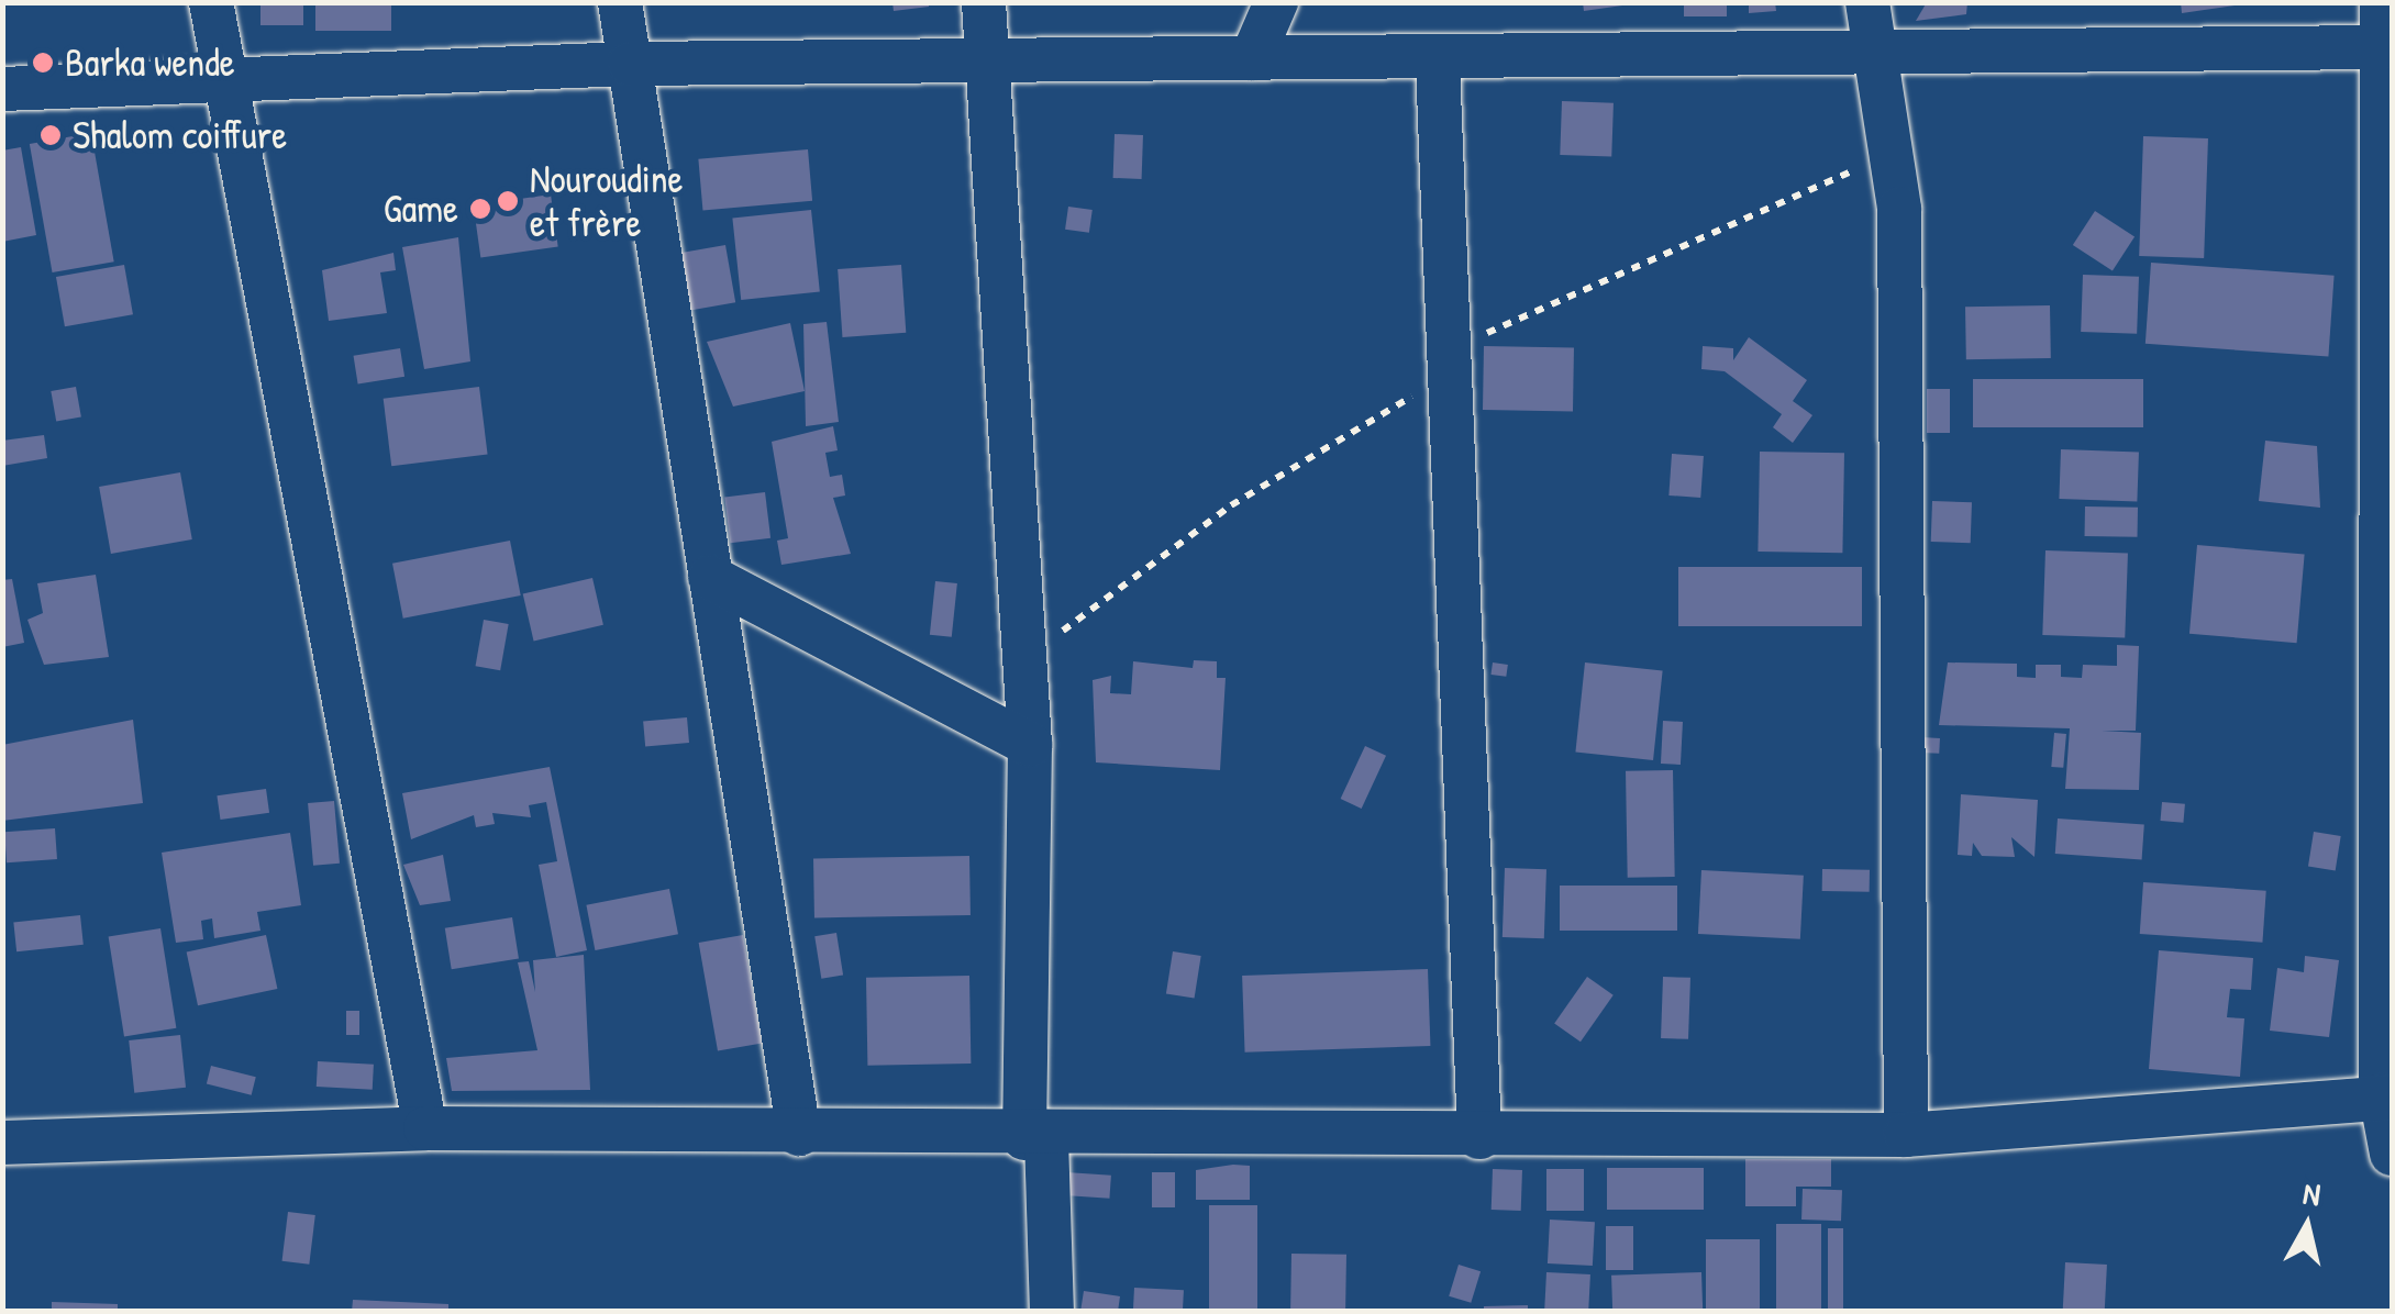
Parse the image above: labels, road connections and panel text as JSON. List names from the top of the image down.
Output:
{
  "places": [
    "Barka wende",
    "Shalom coiffure",
    "Nouroudine et frère",
    "Game"
  ],
  "north": "top"
}
